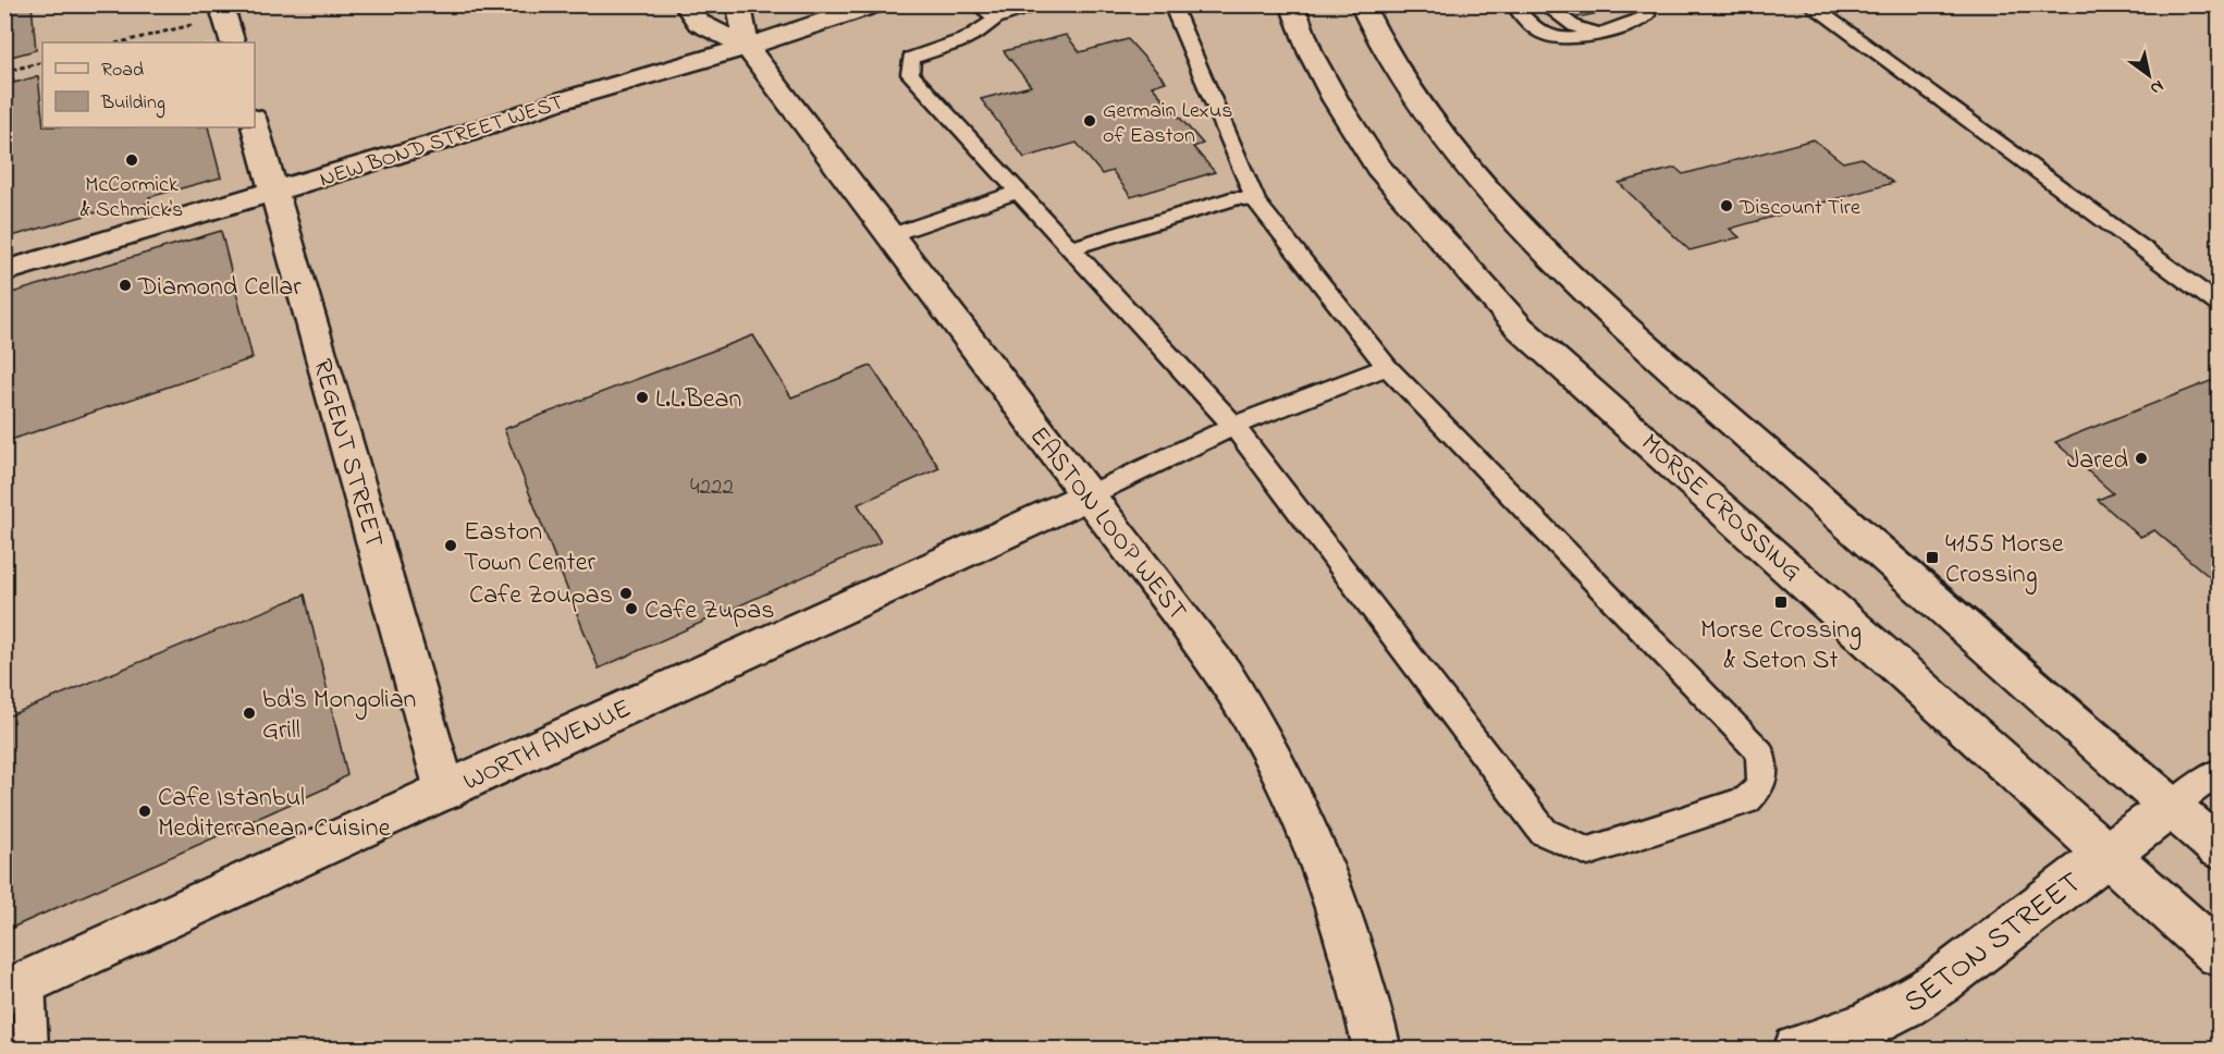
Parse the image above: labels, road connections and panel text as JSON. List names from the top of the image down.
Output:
{
  "streets": {
    "street": [
      "NEW BOND STREET WEST",
      "REGENT STREET",
      "MORSE CROSSING",
      "EASTON LOOP WEST",
      "WORTH AVENUE",
      "SETON STREET"
    ]
  },
  "crossings": [
    ["NEW BOND STREET WEST", "REGENT STREET"],
    ["NEW BOND STREET WEST", "EASTON LOOP WEST"],
    ["REGENT STREET", "WORTH AVENUE"],
    ["MORSE CROSSING", "SETON STREET"],
    ["EASTON LOOP WEST", "WORTH AVENUE"]
  ],
  "places": {
    "other": [
      "Germain Lexus of Easton",
      "McCormick & Schmick's",
      "Discount Tire",
      "Diamond Cellar",
      "L.L.Bean",
      "Jared",
      "Easton Town Center",
      "Cafe Zoupas",
      "Cafe Zupas",
      "bd's Mongolian Grill",
      "Cafe Istanbul Mediterranean Cuisine"
    ],
    "transit": ["4155 Morse Crossing", "Morse Crossing & Seton St"]
  },
  "house_numbers": ["4222"],
  "legend": ["Road", "Building"],
  "north": "bottom right"
}
